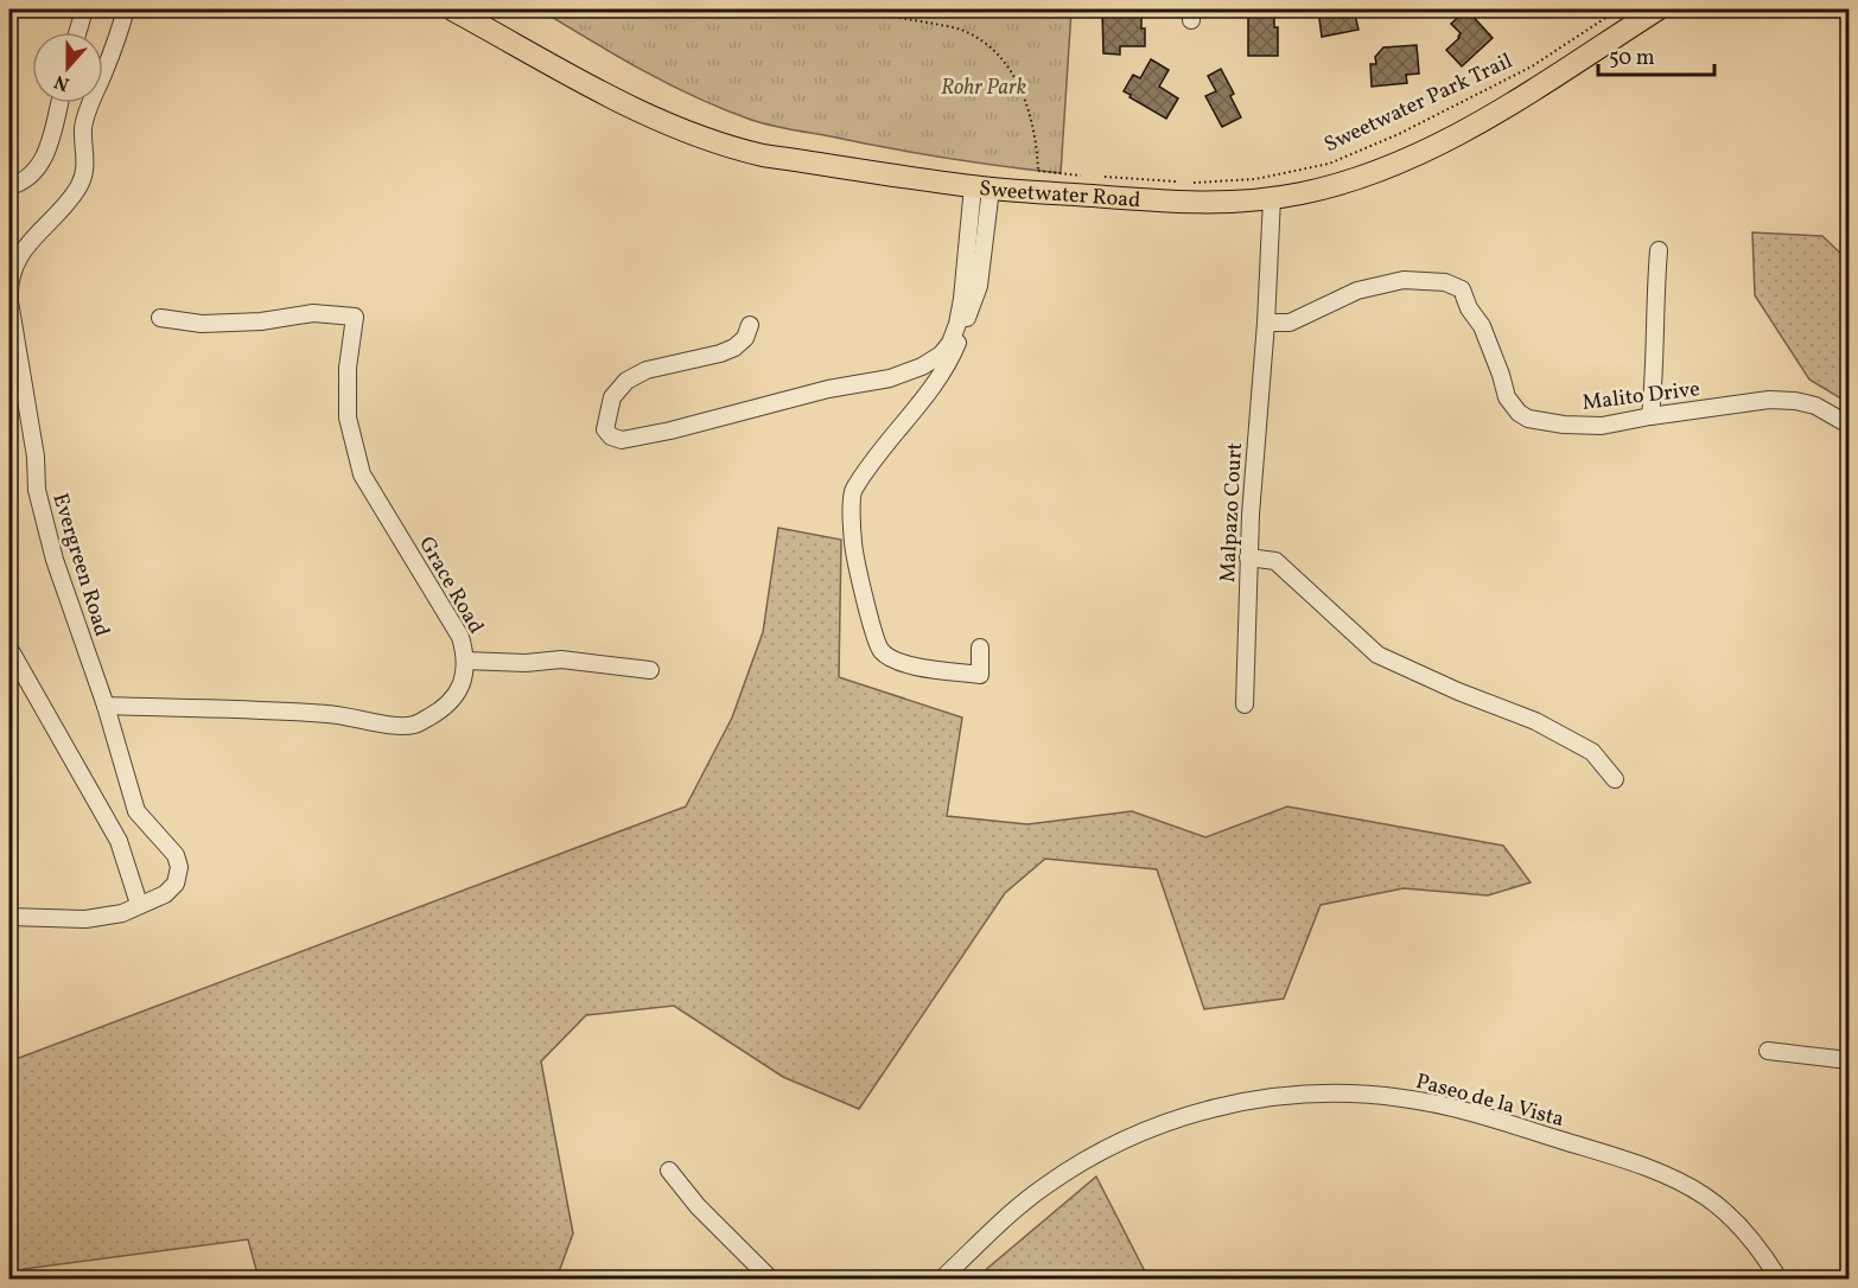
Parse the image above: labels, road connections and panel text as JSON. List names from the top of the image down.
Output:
{
  "streets": {
    "main road": ["Sweetwater Road"],
    "street": [
      "Malito Drive",
      "Malpazo Court",
      "Evergreen Road",
      "Grace Road",
      "Paseo de la Vista"
    ],
    "path": ["Sweetwater Park Trail"]
  },
  "crossings": [
    ["Malito Drive", "Malpazo Court"],
    ["Evergreen Road", "Grace Road"]
  ],
  "parks": ["Rohr Park"],
  "scale_bar": "50 m",
  "north": "bottom"
}
